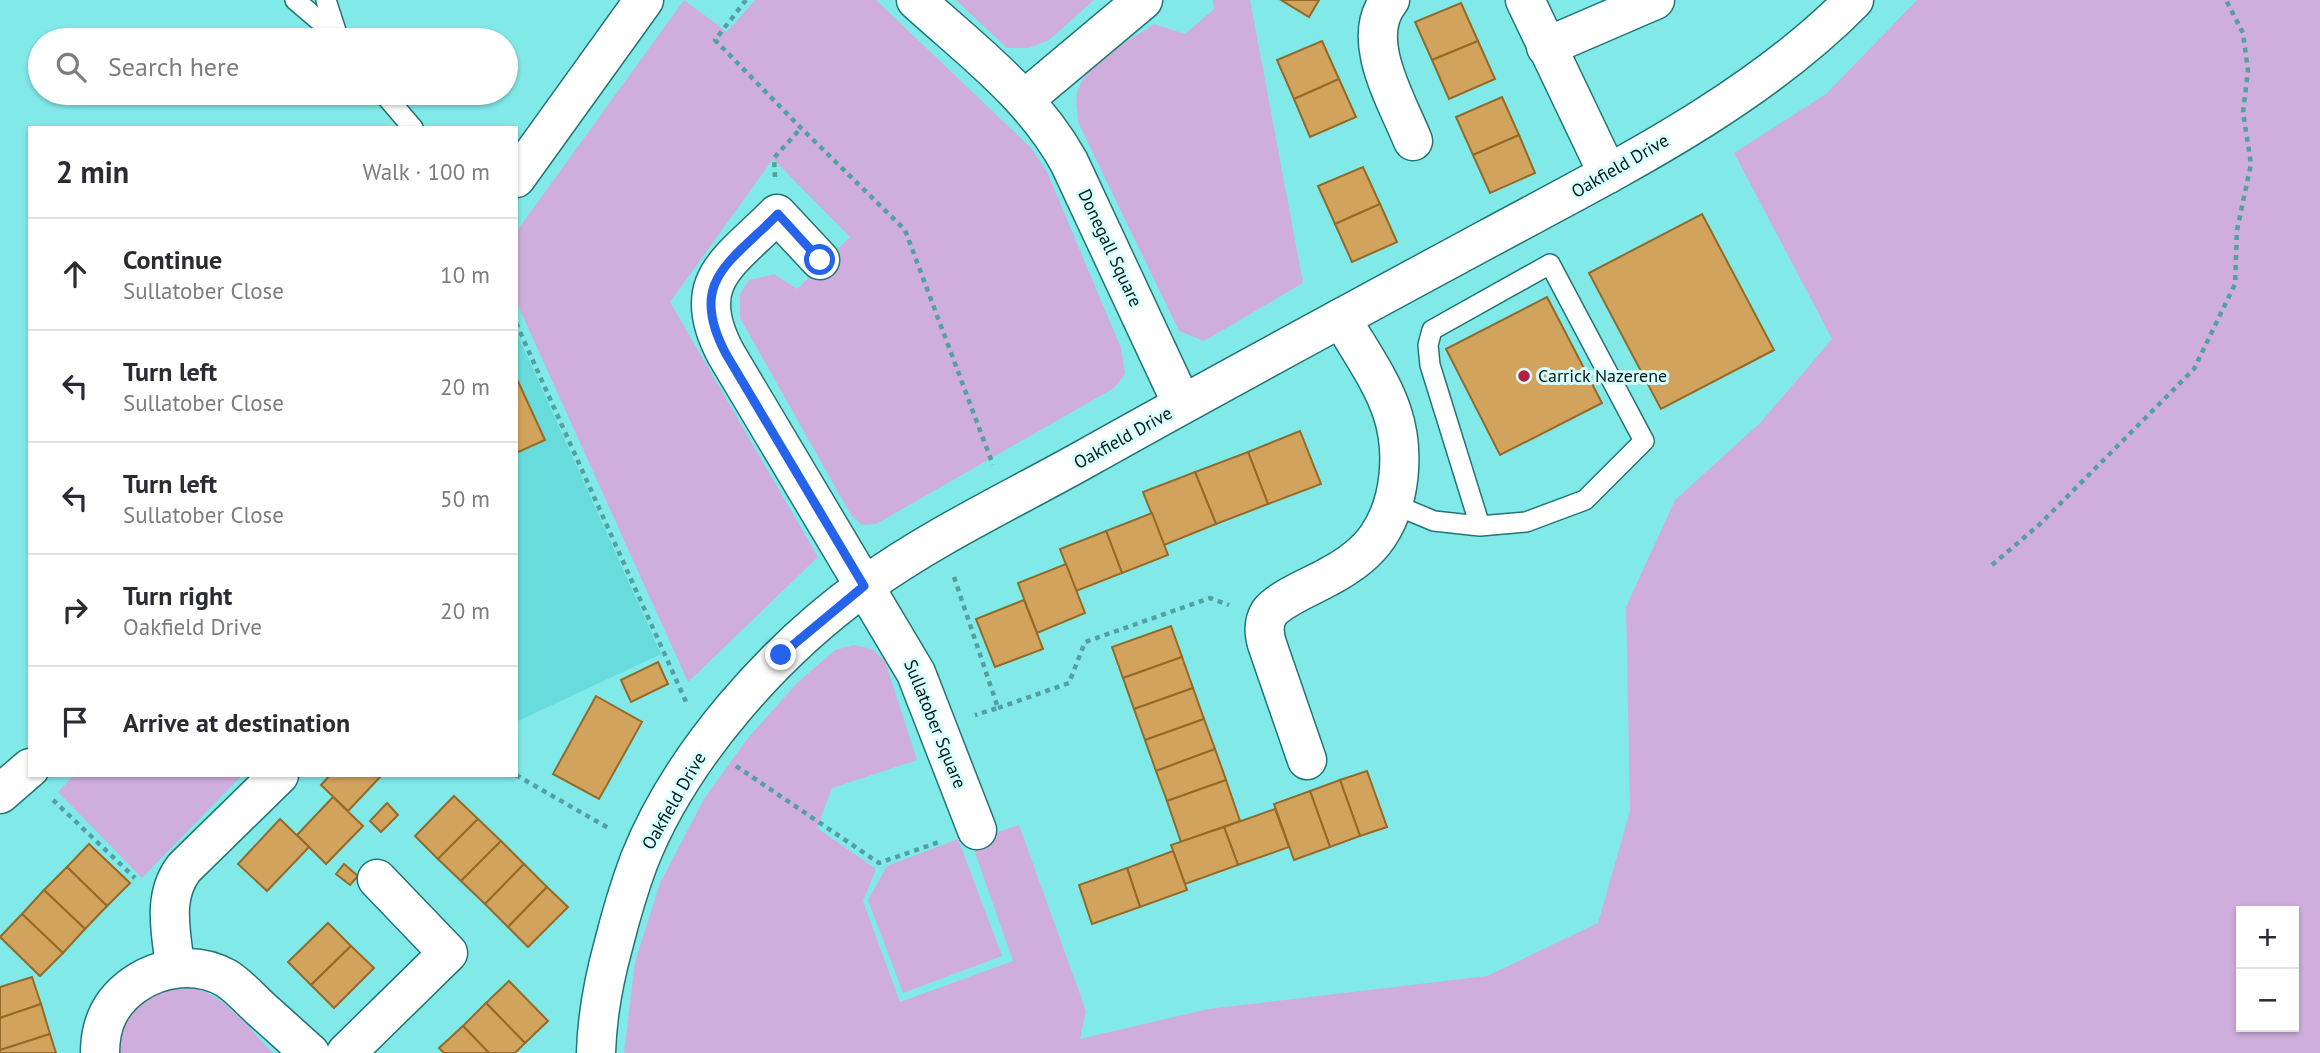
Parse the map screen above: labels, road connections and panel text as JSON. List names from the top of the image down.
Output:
{
  "streets": {
    "street": ["Oakfield Drive", "Donegall Square", "Sullatober Square"]
  },
  "crossings": [
    ["Oakfield Drive", "Donegall Square"],
    ["Oakfield Drive", "Sullatober Square"]
  ],
  "places": ["Carrick Nazerene"],
  "page": {
    "search": "Search here",
    "heading": ["2 min", "Walk · 100 m"],
    "list": [
      ["Continue", "Sullatober Close", "10 m"],
      ["Turn left", "Sullatober Close", "20 m"],
      ["Turn left", "Sullatober Close", "50 m"],
      ["Turn right", "Oakfield Drive", "20 m"],
      "Arrive at destination"
    ],
    "map_buttons": ["+", "−"]
  }
}
